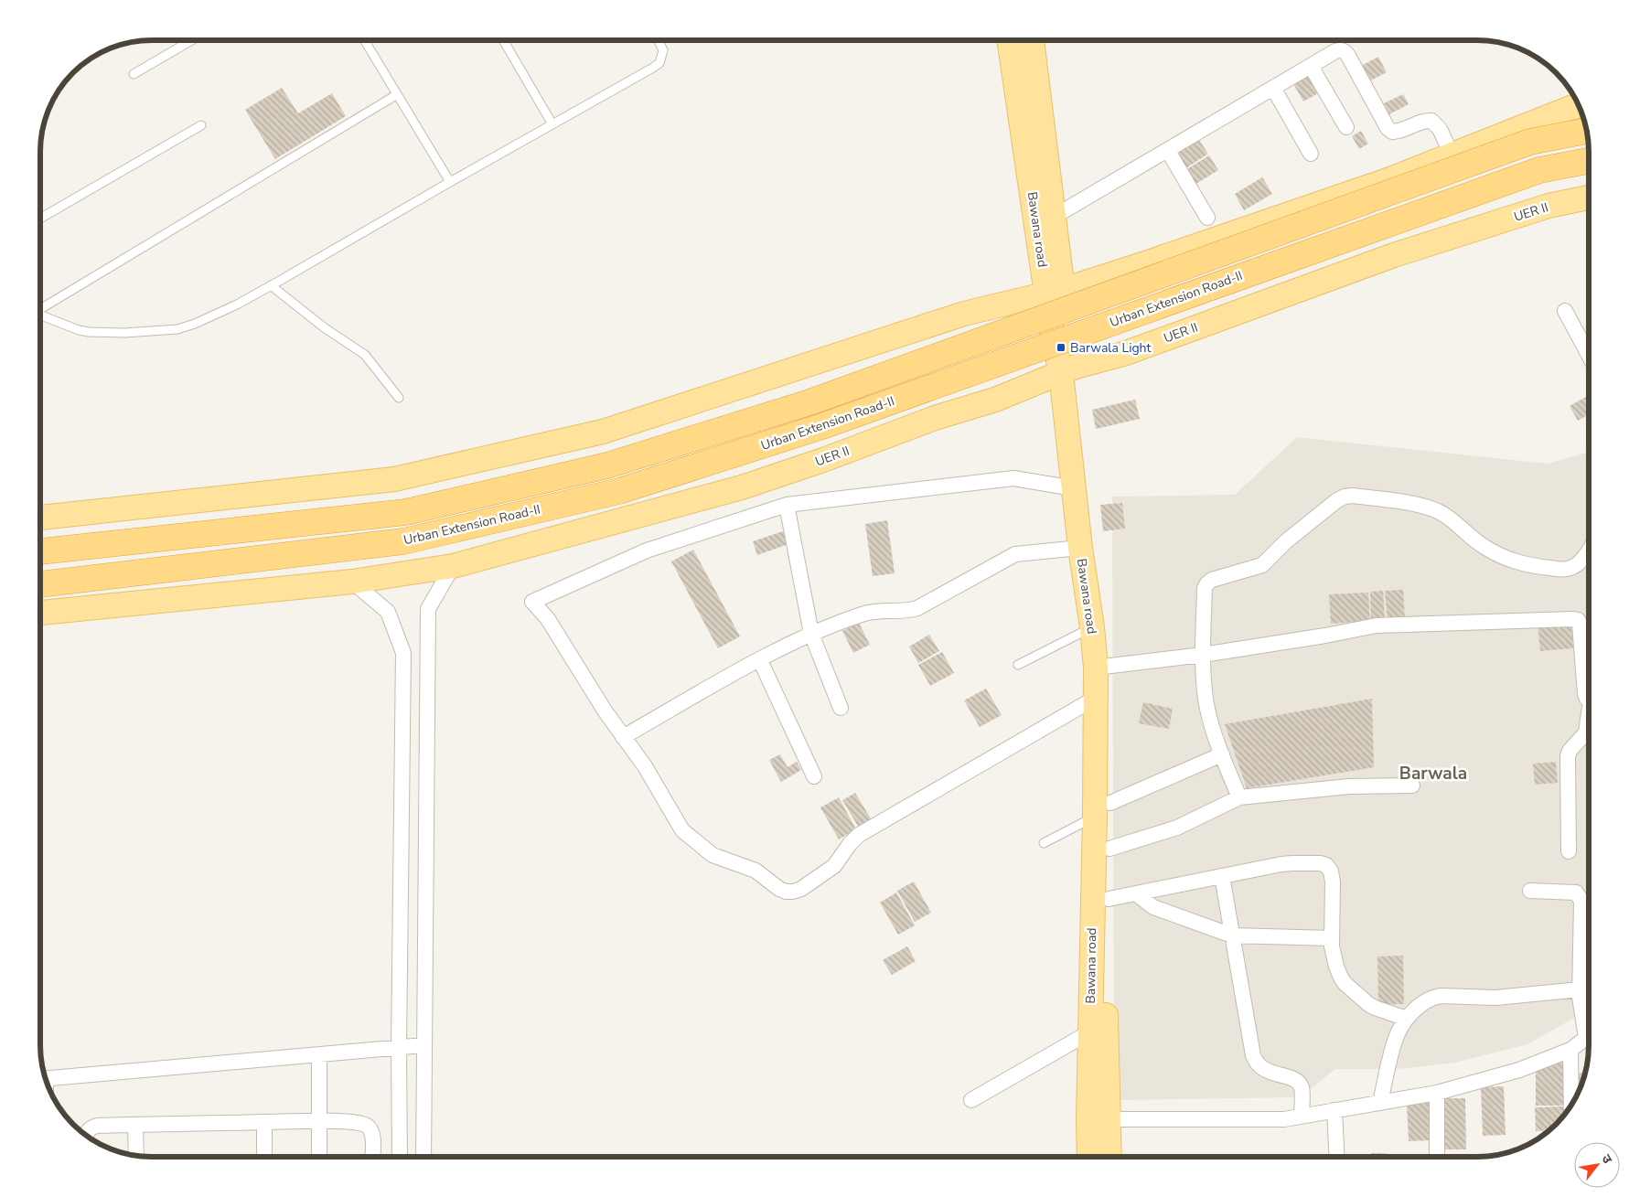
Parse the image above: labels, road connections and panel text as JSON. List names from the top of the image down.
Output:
{
  "streets": {
    "highway": ["Urban Extension Road-II"],
    "main road": ["UER II", "Bawana road"]
  },
  "crossings": [
    ["UER II", "Bawana road"]
  ],
  "districts": ["Barwala"],
  "places": {
    "transit": ["Barwala Light"]
  },
  "north": "top right"
}
